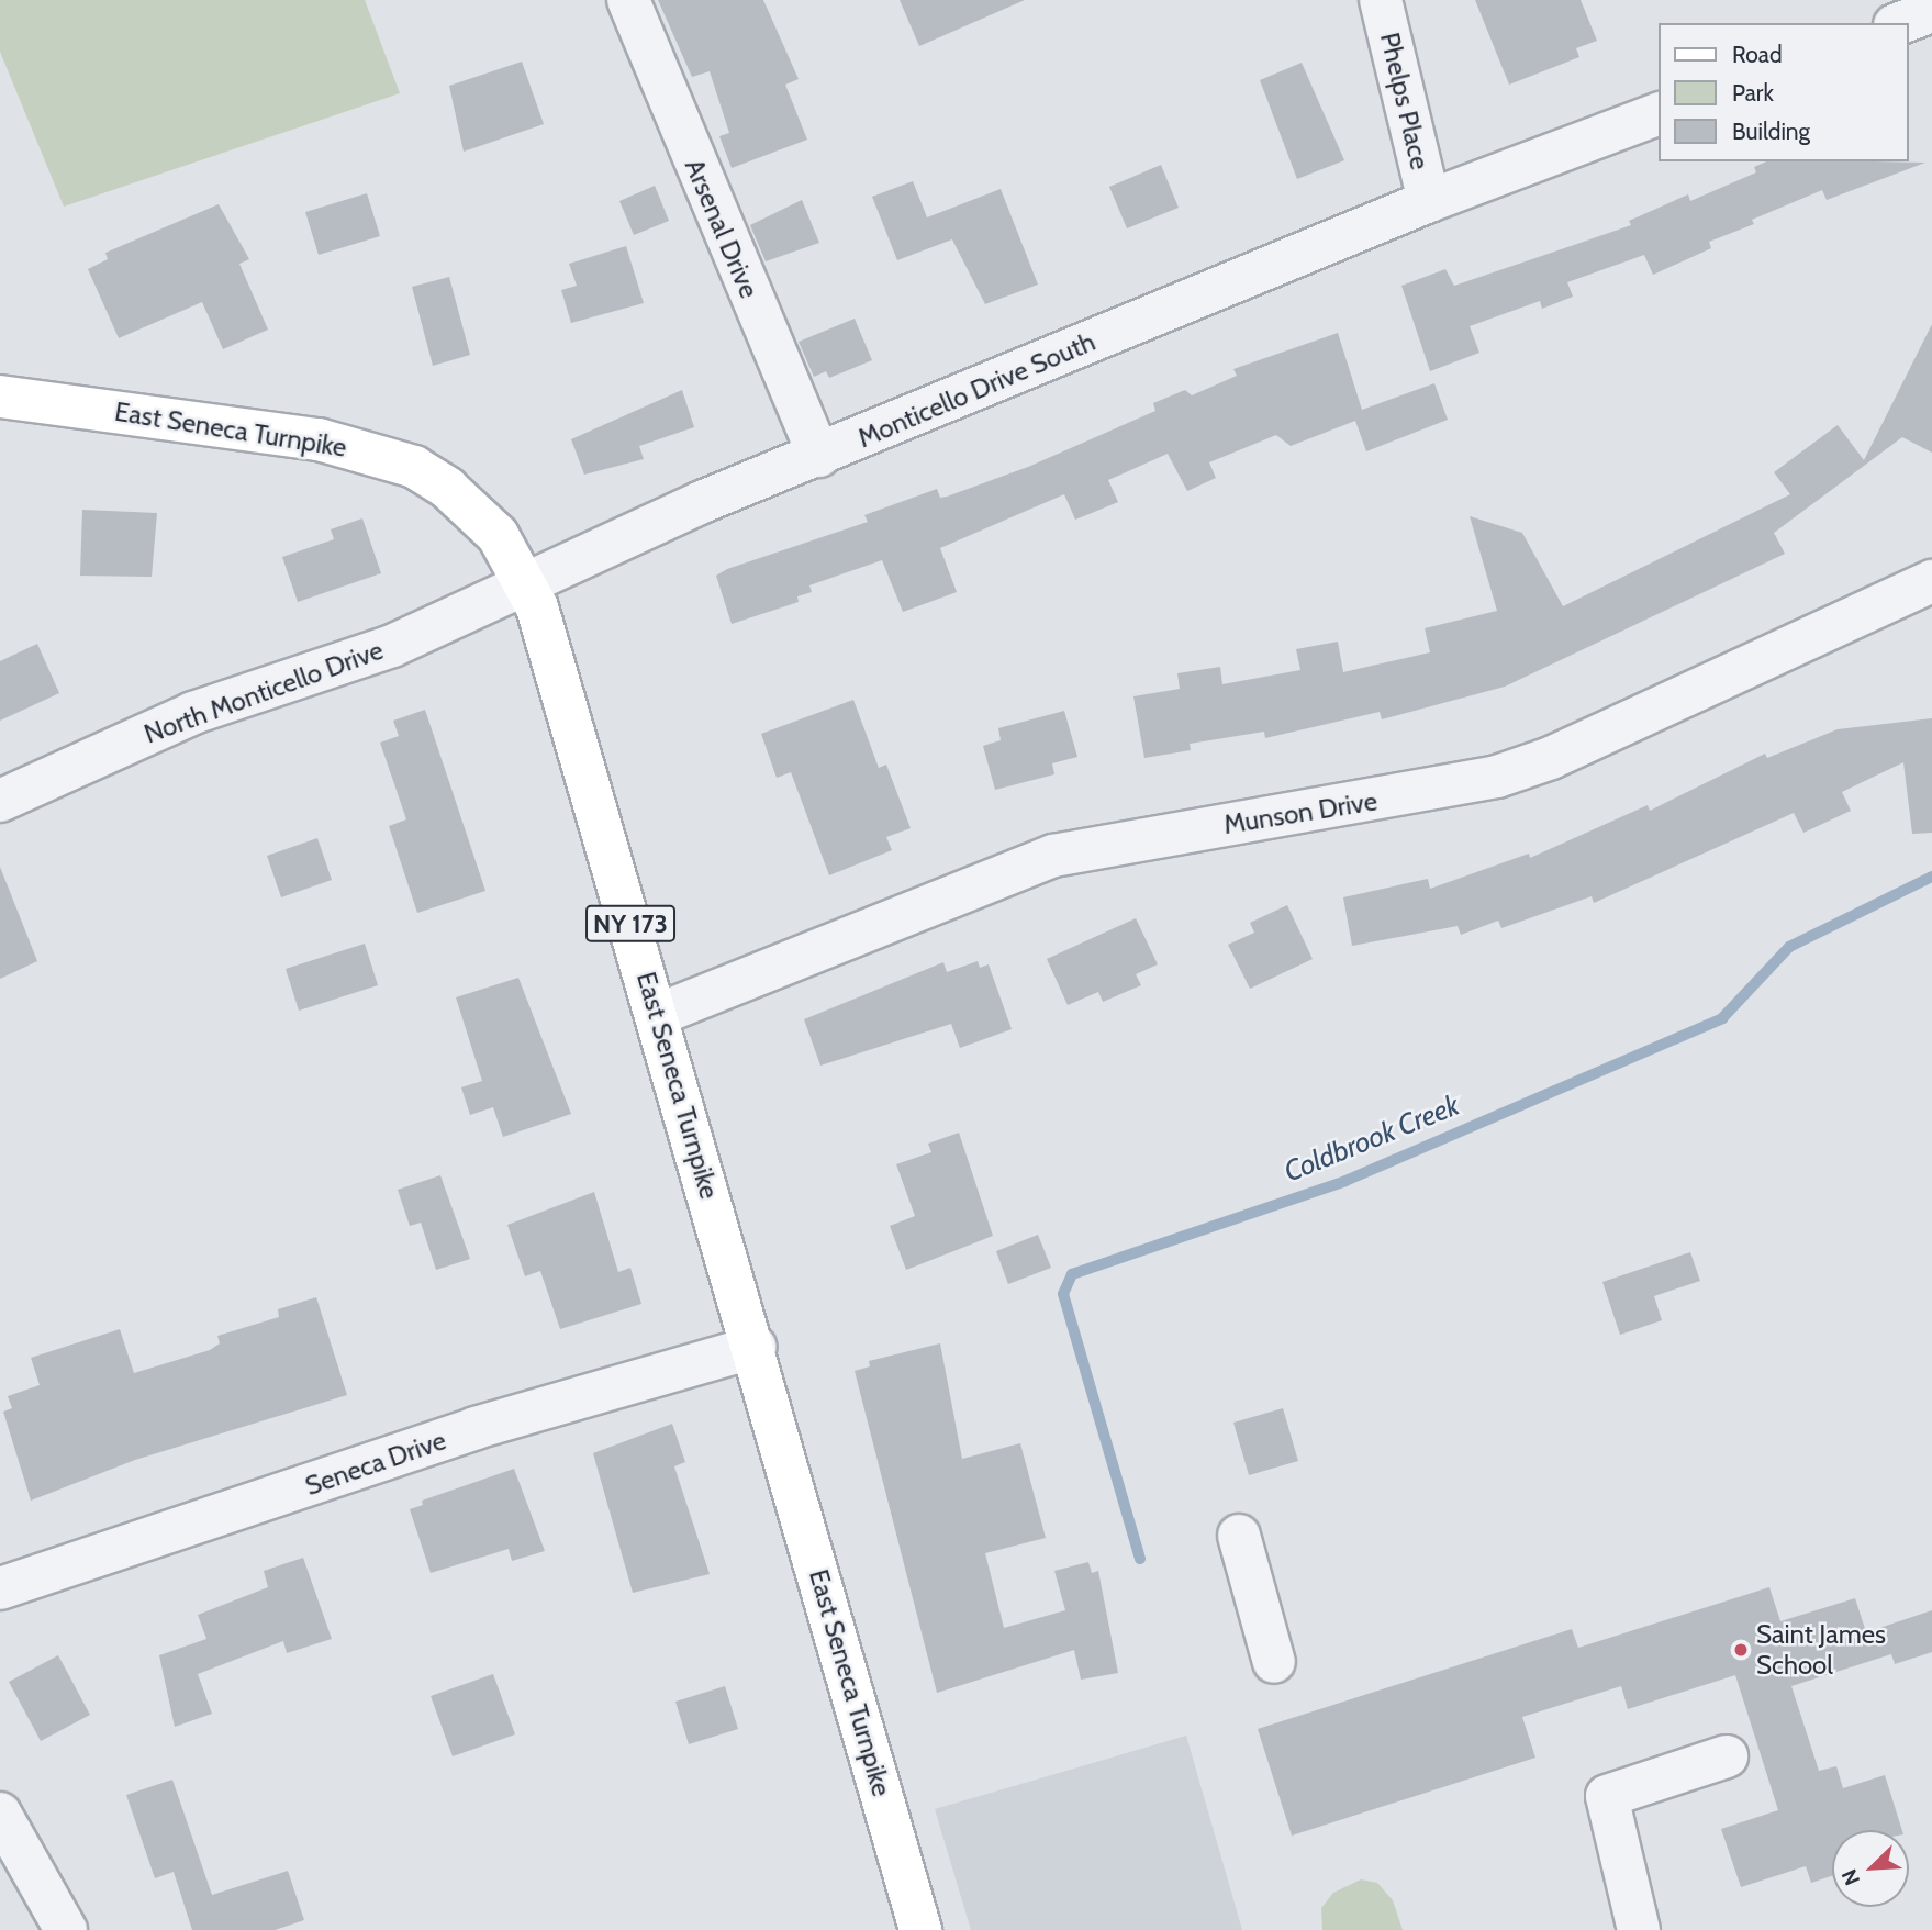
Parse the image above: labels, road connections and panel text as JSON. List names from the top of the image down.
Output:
{
  "streets": {
    "main road": ["East Seneca Turnpike", "NY 173"],
    "street": [
      "Phelps Place",
      "Arsenal Drive",
      "Monticello Drive South",
      "North Monticello Drive",
      "Munson Drive",
      "Seneca Drive"
    ]
  },
  "crossings": [
    ["Phelps Place", "Monticello Drive South"],
    ["Arsenal Drive", "Monticello Drive South"],
    ["Monticello Drive South", "East Seneca Turnpike"],
    ["Monticello Drive South", "North Monticello Drive"],
    ["East Seneca Turnpike", "North Monticello Drive"],
    ["East Seneca Turnpike", "Munson Drive"],
    ["East Seneca Turnpike", "Seneca Drive"]
  ],
  "water": ["Coldbrook Creek"],
  "places": ["Saint James School"],
  "legend": ["Road", "Park", "Building"],
  "north": "bottom left"
}
